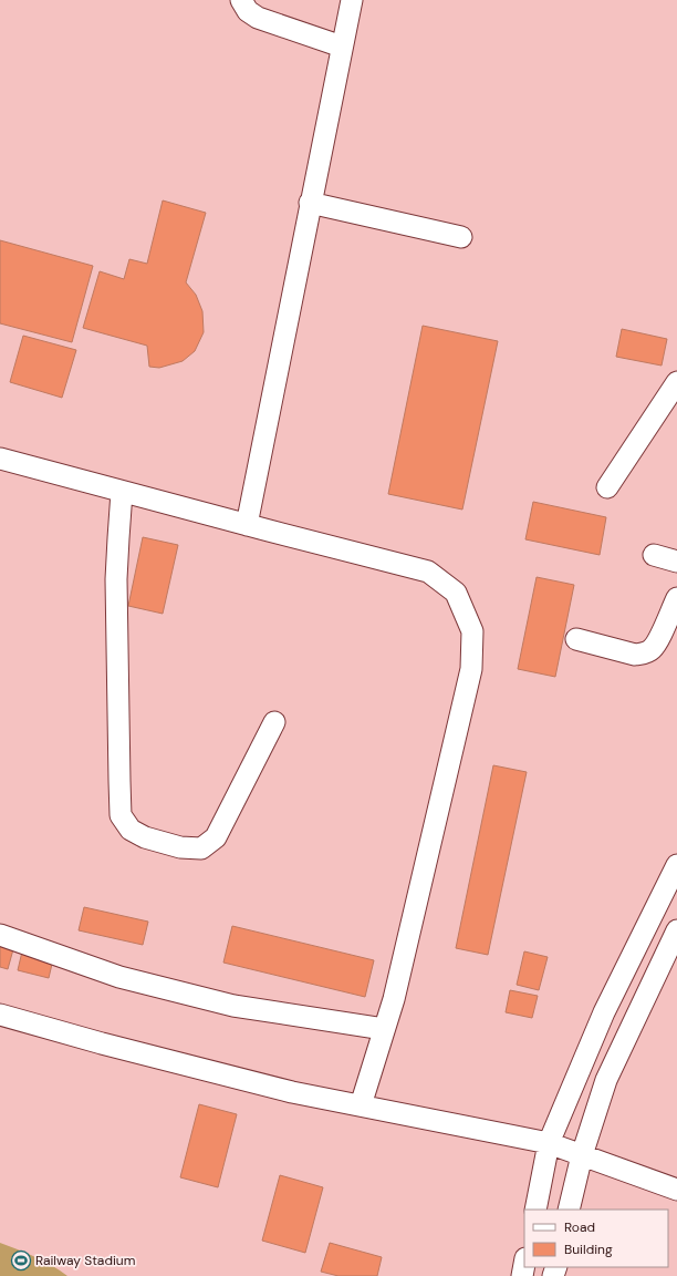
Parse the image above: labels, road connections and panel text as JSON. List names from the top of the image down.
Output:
{
  "places": {
    "sports": ["Railway Stadium"]
  },
  "legend": ["Road", "Building"]
}
